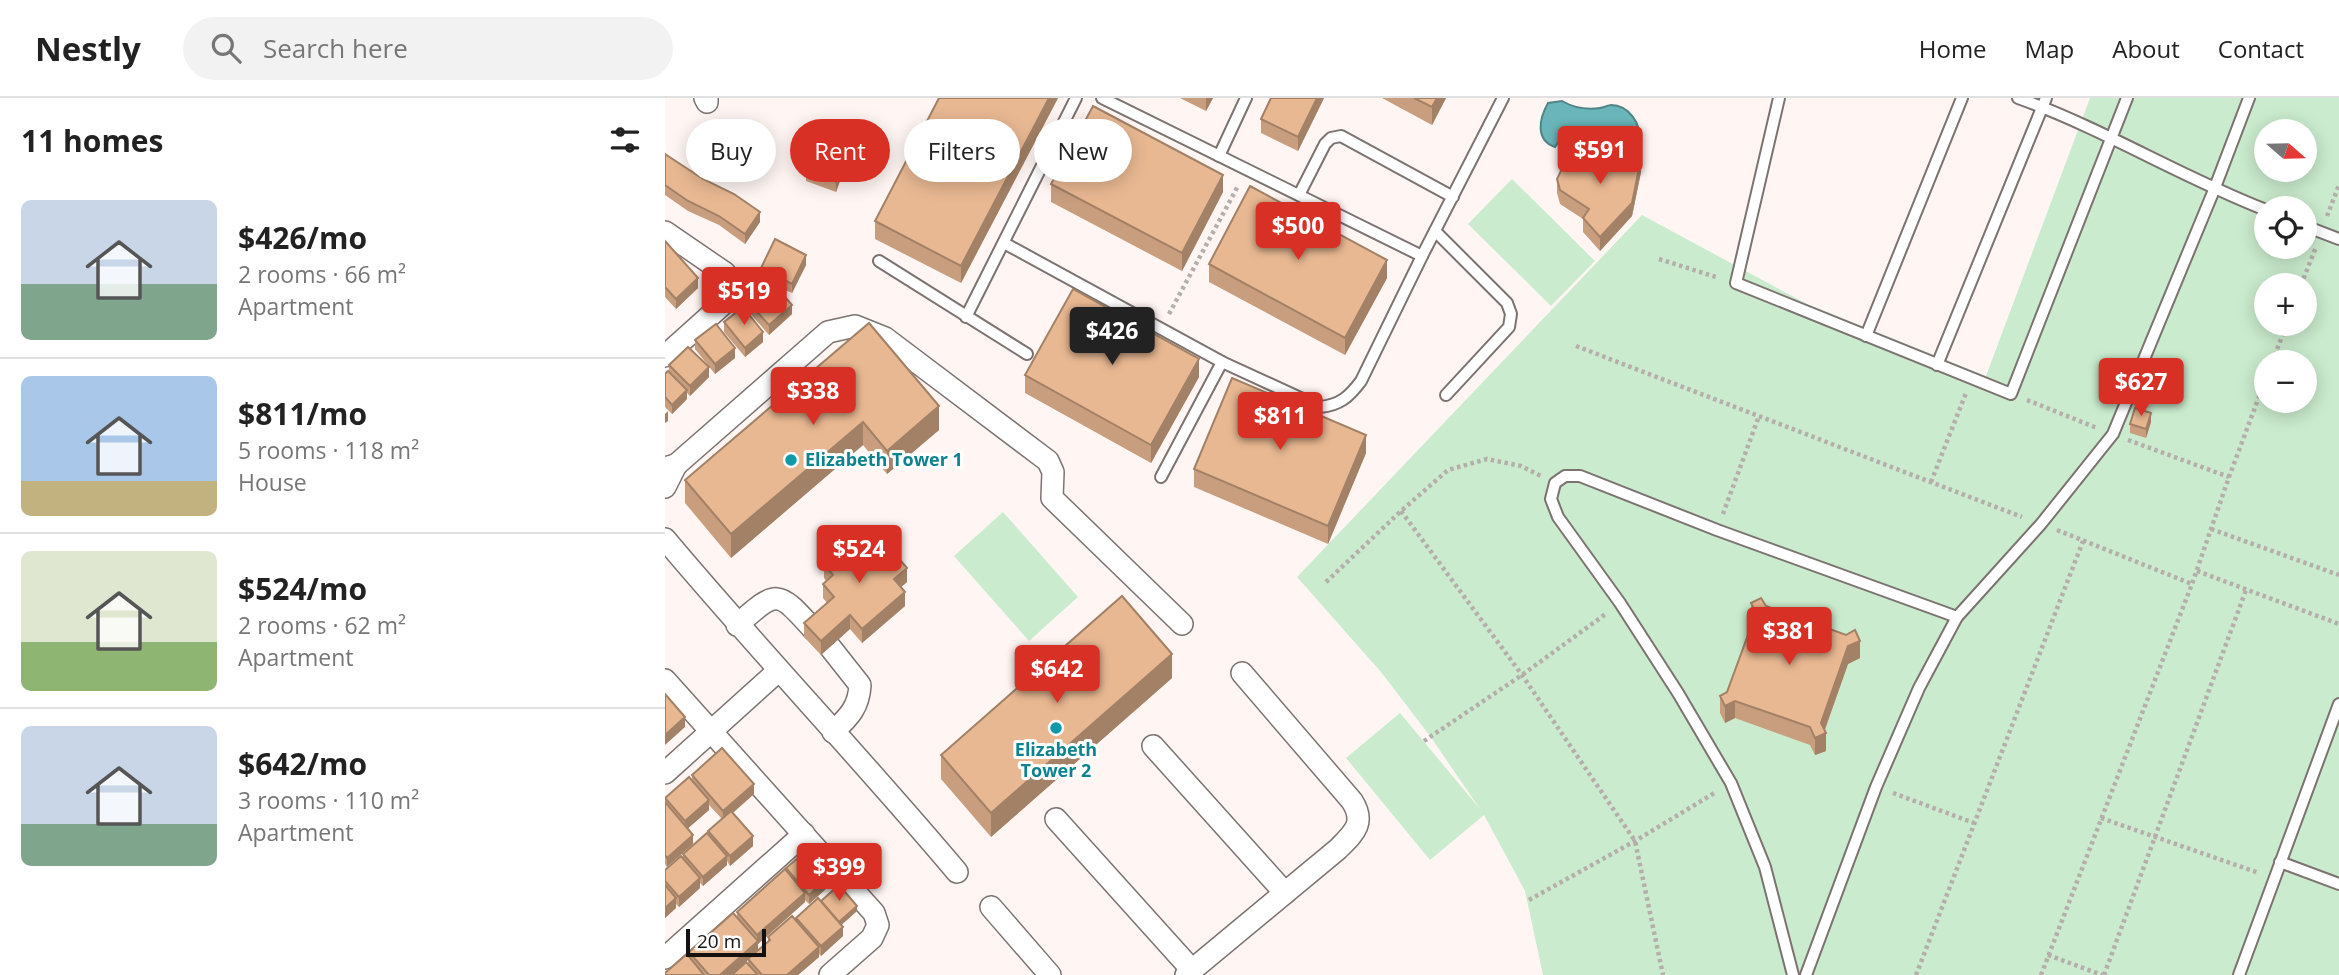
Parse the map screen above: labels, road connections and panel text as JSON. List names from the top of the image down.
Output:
{
  "places": ["Elizabeth Tower 1", "Elizabeth Tower 2"],
  "scale_bar": "20 m",
  "north": "right",
  "page": {
    "header": "Nestly",
    "search": "Search here",
    "nav": [
      "Home",
      "Map",
      "About",
      "Contact"
    ],
    "heading": "11 homes",
    "map_buttons": ["+", "−"],
    "chip": [
      "Buy",
      "Rent",
      "Filters",
      "New"
    ],
    "price": [
      "$591",
      "$500",
      "$519",
      "$426",
      "$627",
      "$338",
      "$811",
      "$524",
      "$381",
      "$642",
      "$399"
    ],
    "list": [
      {
        "name": "$426/mo",
        "note": "2 rooms · 66 m² · Apartment"
      },
      {
        "name": "$811/mo",
        "note": "5 rooms · 118 m² · House"
      },
      {
        "name": "$524/mo",
        "note": "2 rooms · 62 m² · Apartment"
      },
      {
        "name": "$642/mo",
        "note": "3 rooms · 110 m² · Apartment"
      }
    ],
    "scale": "20 m"
  }
}
